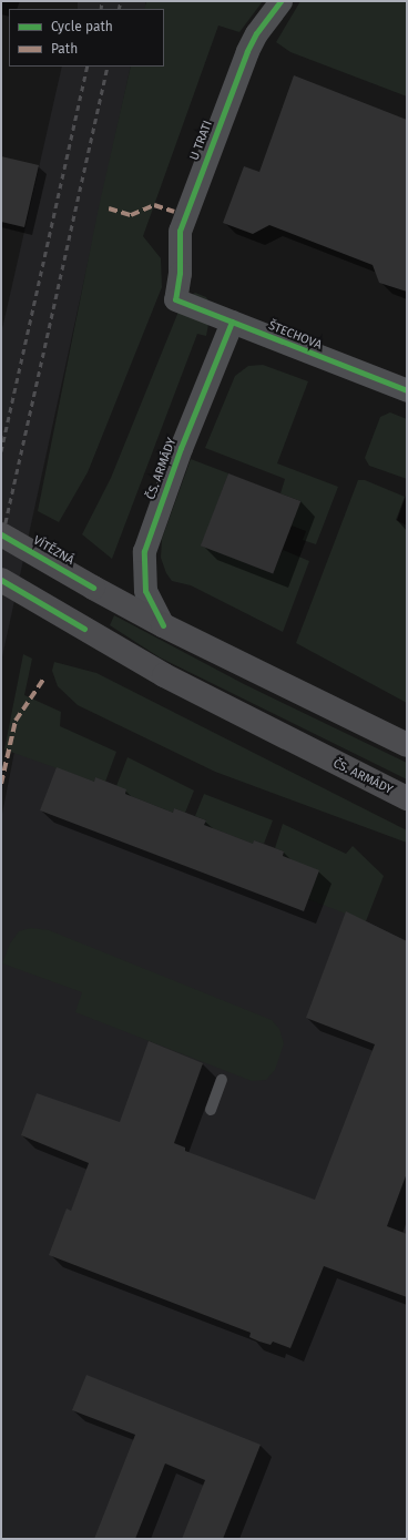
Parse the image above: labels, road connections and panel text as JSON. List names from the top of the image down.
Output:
{
  "streets": {
    "main road": ["ČS. ARMÁDY", "VÍTĚZNÁ"],
    "street": ["U TRATI", "ŠTECHOVA"]
  },
  "crossings": [
    ["U TRATI", "ŠTECHOVA"],
    ["ŠTECHOVA", "ČS. ARMÁDY"],
    ["ČS. ARMÁDY", "VÍTĚZNÁ"]
  ],
  "legend": ["Cycle path", "Path"]
}
